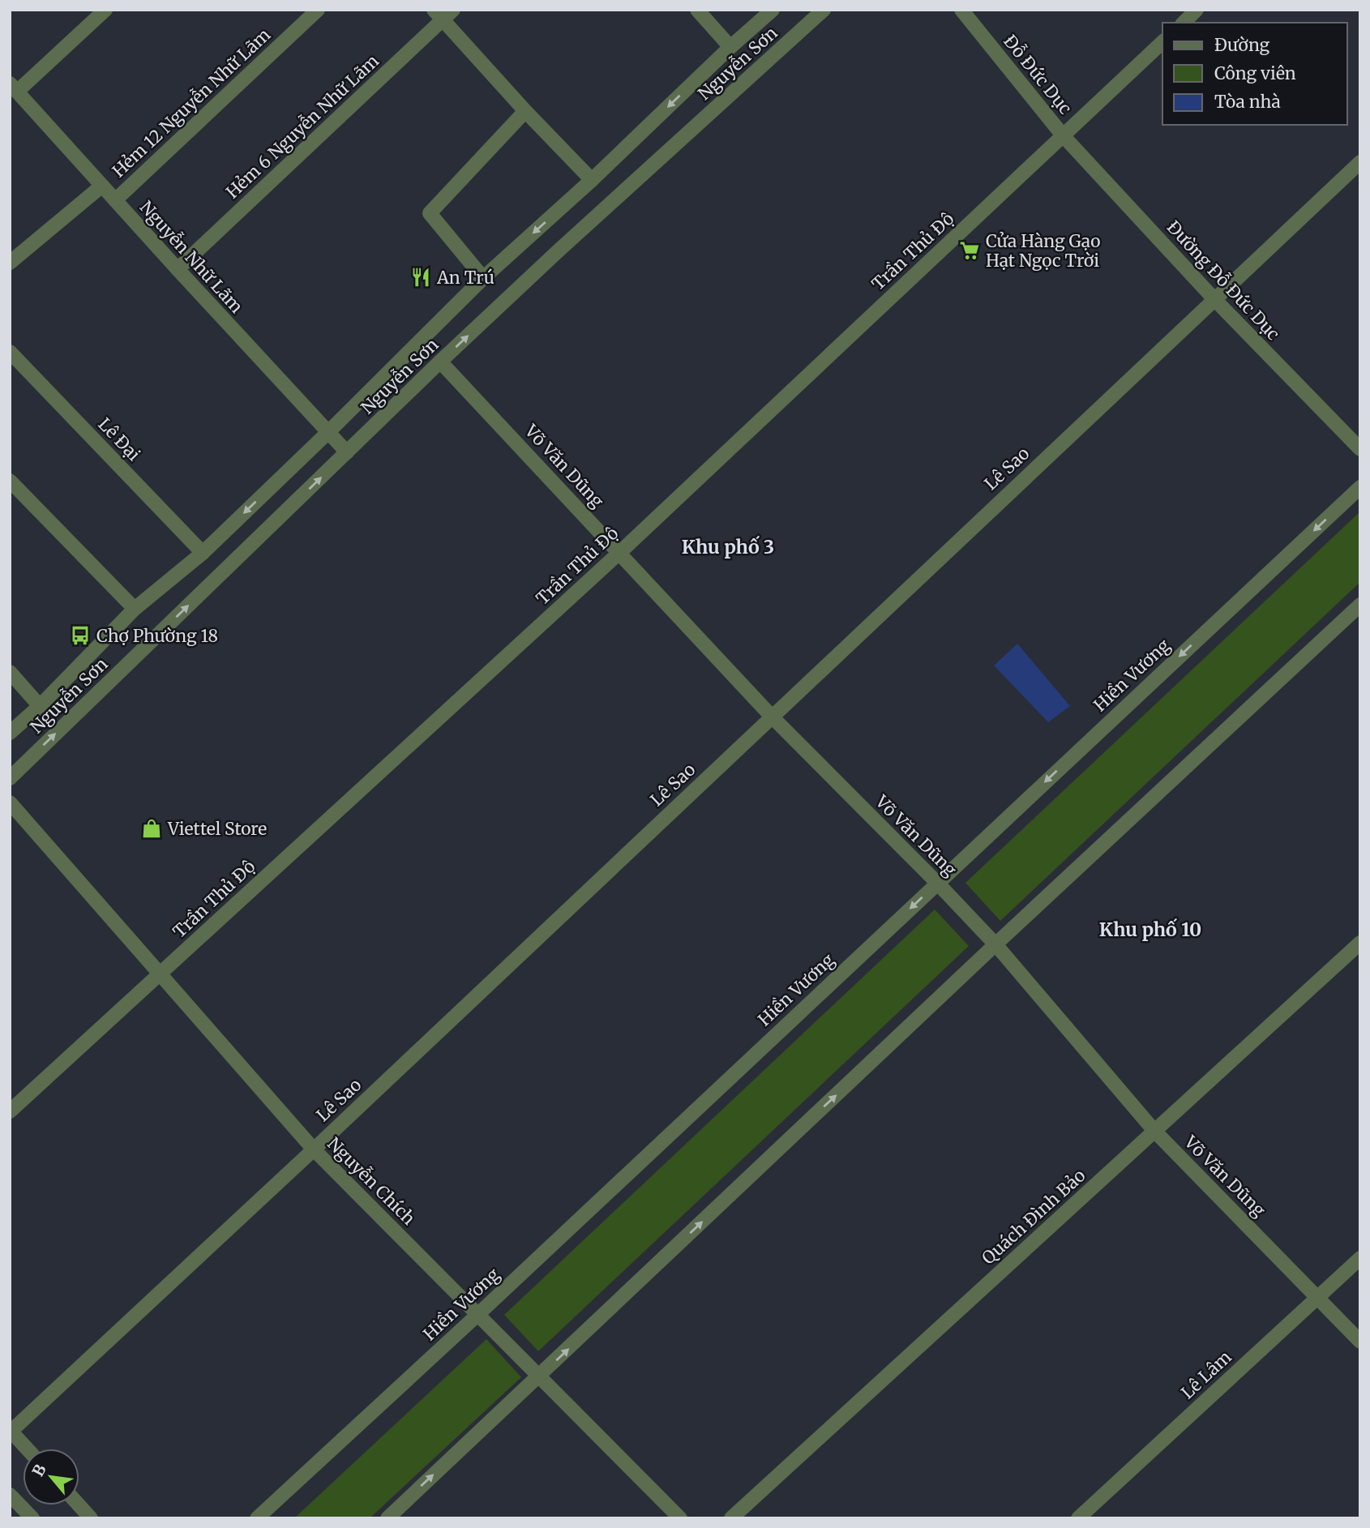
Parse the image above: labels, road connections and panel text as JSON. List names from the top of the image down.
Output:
{
  "streets": {
    "street": [
      "Nguyễn Sơn",
      "Đỗ Đức Dục",
      "Hẻm 12 Nguyễn Nhữ Lãm",
      "Hẻm 6 Nguyễn Nhữ Lãm",
      "Trần Thủ Độ",
      "Nguyễn Nhữ Lãm",
      "Đường Đỗ Đức Dục",
      "Lê Đại",
      "Võ Văn Dũng",
      "Lê Sao",
      "Hiền Vương",
      "Nguyễn Chích",
      "Quách Đình Bảo",
      "Lê Lâm"
    ]
  },
  "crossings": [
    ["Nguyễn Sơn", "Nguyễn Nhữ Lãm"],
    ["Nguyễn Sơn", "Lê Đại"],
    ["Nguyễn Sơn", "Võ Văn Dũng"],
    ["Đỗ Đức Dục", "Trần Thủ Độ"],
    ["Đỗ Đức Dục", "Đường Đỗ Đức Dục"],
    ["Hẻm 12 Nguyễn Nhữ Lãm", "Nguyễn Nhữ Lãm"],
    ["Hẻm 6 Nguyễn Nhữ Lãm", "Nguyễn Nhữ Lãm"],
    ["Trần Thủ Độ", "Đường Đỗ Đức Dục"],
    ["Trần Thủ Độ", "Võ Văn Dũng"],
    ["Trần Thủ Độ", "Nguyễn Chích"],
    ["Đường Đỗ Đức Dục", "Lê Sao"],
    ["Võ Văn Dũng", "Lê Sao"],
    ["Võ Văn Dũng", "Hiền Vương"],
    ["Võ Văn Dũng", "Quách Đình Bảo"],
    ["Võ Văn Dũng", "Lê Lâm"],
    ["Lê Sao", "Nguyễn Chích"],
    ["Hiền Vương", "Nguyễn Chích"]
  ],
  "districts": ["Khu phố 3", "Khu phố 10"],
  "places": {
    "supermarket": ["Cửa Hàng Gạo Hạt Ngọc Trời"],
    "restaurant": ["An Trú"],
    "bus stop": ["Chợ Phường 18"],
    "shop": ["Viettel Store"]
  },
  "legend": ["Đường", "Công viên", "Tòa nhà"],
  "north": "top left"
}
